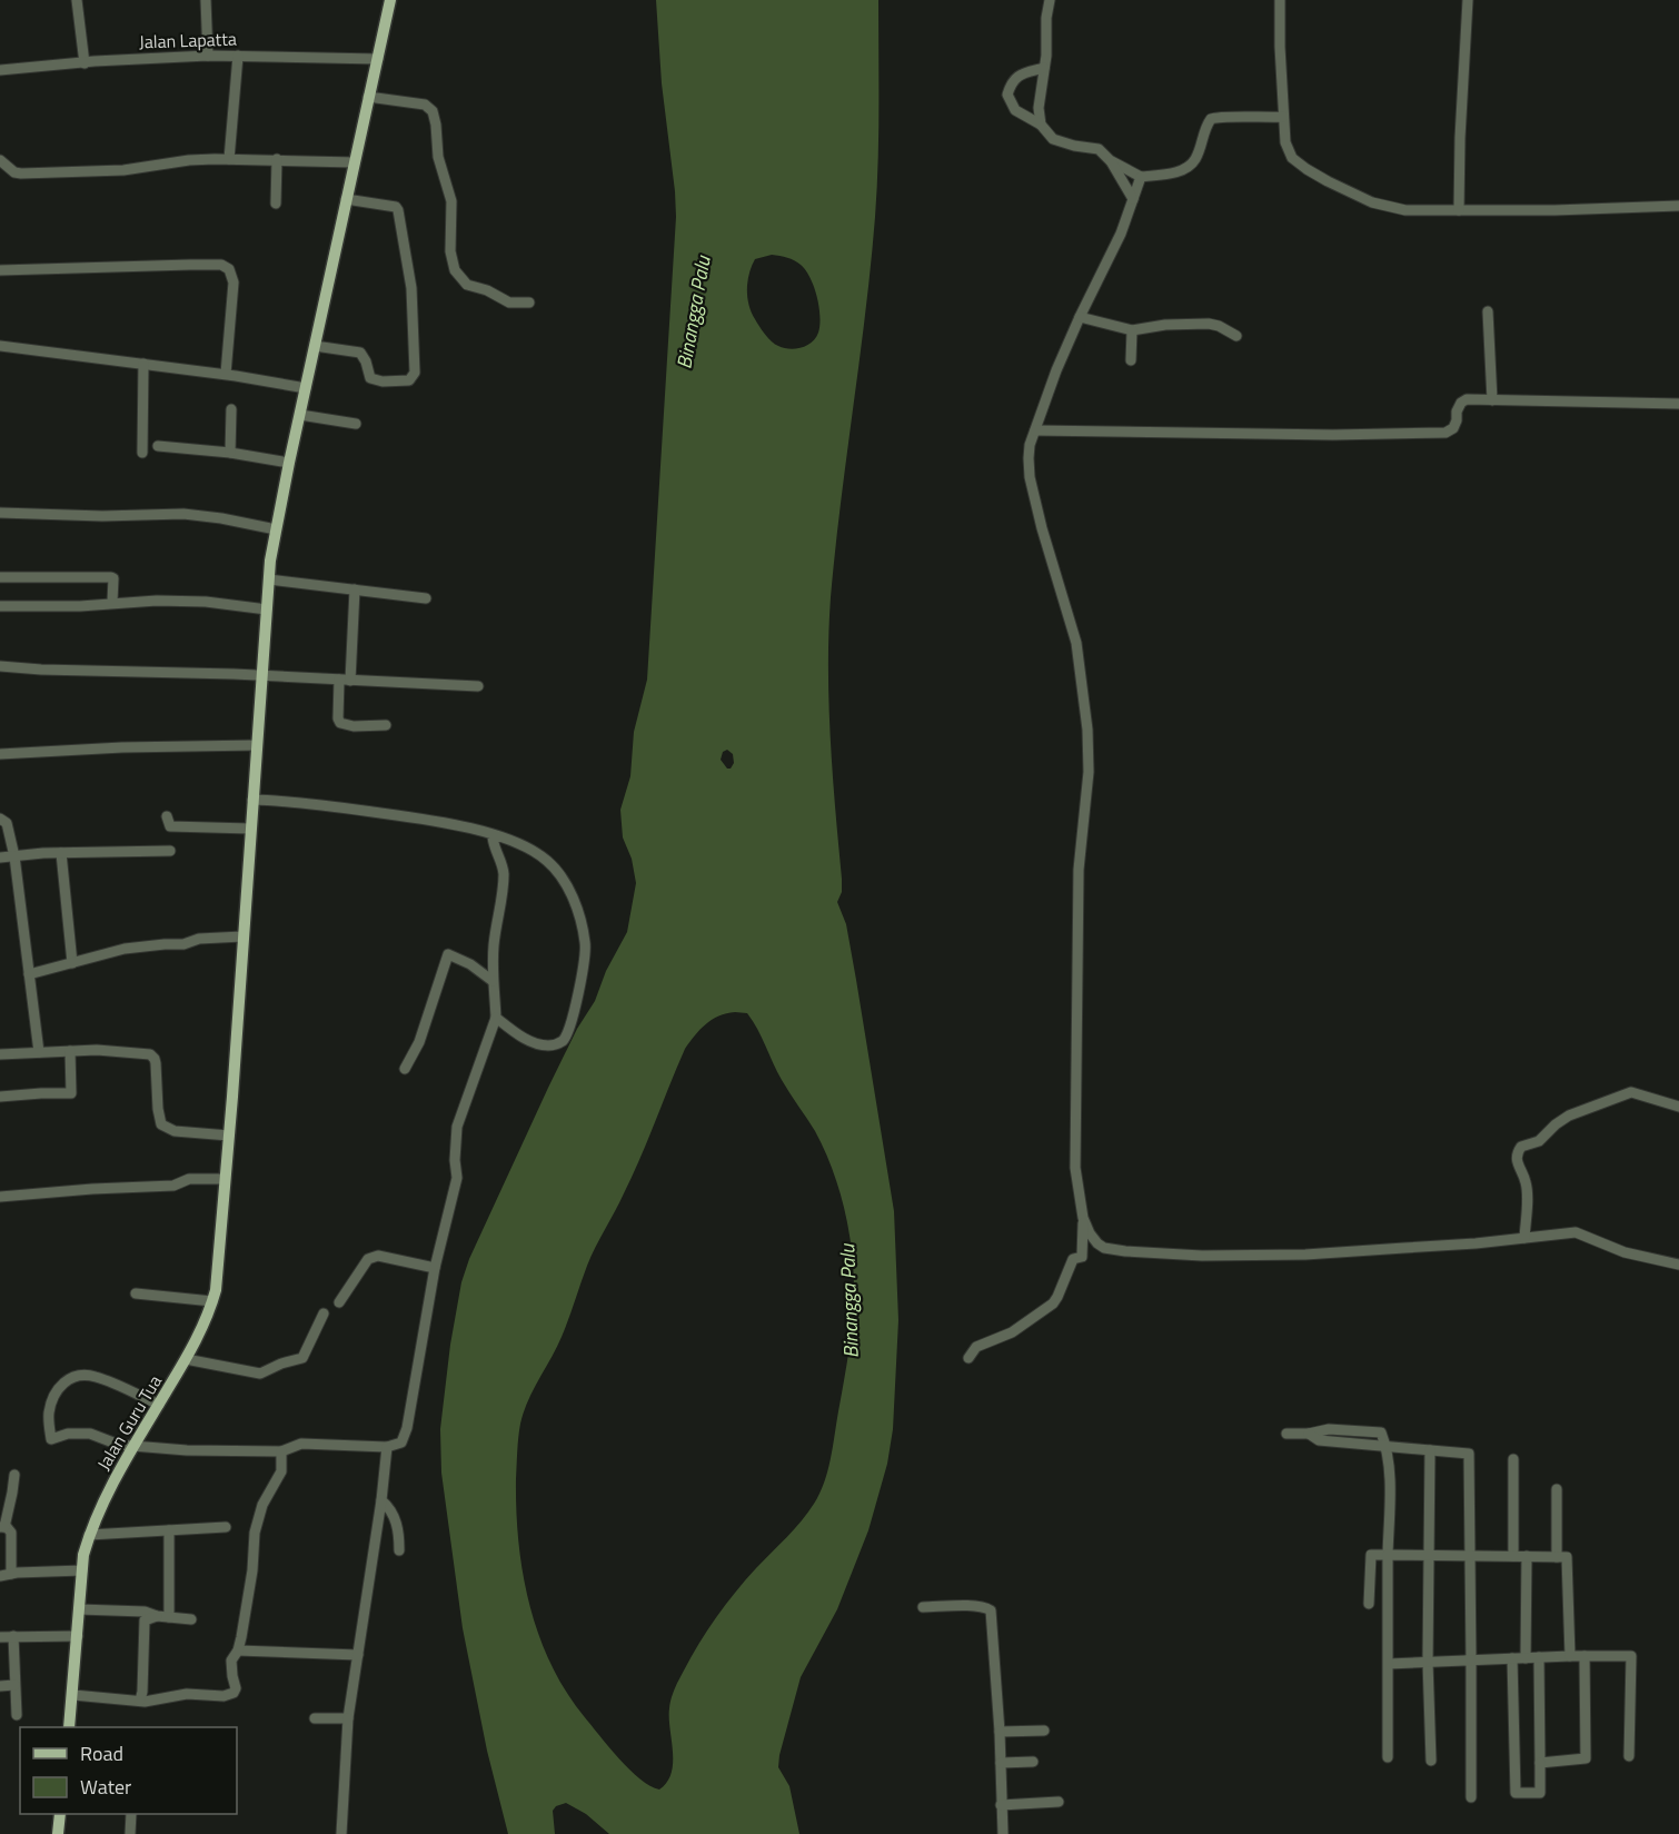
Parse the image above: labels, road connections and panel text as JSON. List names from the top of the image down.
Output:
{
  "streets": {
    "main road": ["Jalan Guru Tua"],
    "street": ["Jalan Lapatta"]
  },
  "crossings": [
    ["Jalan Lapatta", "Jalan Guru Tua"]
  ],
  "water": ["Binangga Palu"],
  "legend": ["Road", "Water"]
}
